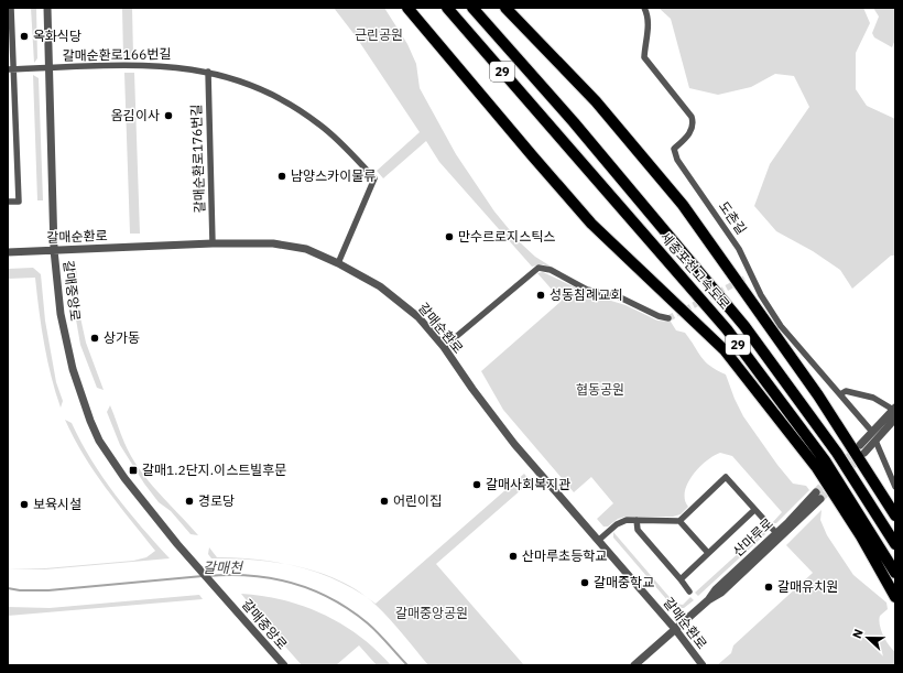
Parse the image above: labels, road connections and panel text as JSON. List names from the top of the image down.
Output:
{
  "streets": {
    "highway": ["29", "세종포천고속도로"],
    "street": [
      "갈매순환로166번길",
      "갈매순환로176번길",
      "도촌길",
      "갈매순환로",
      "갈매중앙로",
      "산마루로"
    ]
  },
  "crossings": [
    ["갈매순환로166번길", "갈매순환로176번길"],
    ["갈매순환로166번길", "갈매순환로"],
    ["갈매순환로166번길", "갈매중앙로"],
    ["갈매순환로176번길", "갈매순환로"],
    ["갈매순환로", "갈매중앙로"],
    ["갈매순환로", "산마루로"]
  ],
  "water": ["갈매천"],
  "parks": ["근린공원", "협동공원", "갈매중앙공원"],
  "places": {
    "other": [
      "옥화식당",
      "옴김이사",
      "남양스카이물류",
      "만수르로지스틱스",
      "성동침례교회",
      "상가동",
      "갈매사회복지관",
      "경로당",
      "어린이집",
      "보육시설",
      "산마루초등학교",
      "갈매중학교",
      "갈매유치원"
    ],
    "transit": ["갈매1.2단지.이스트빌후문"]
  },
  "north": "left"
}
